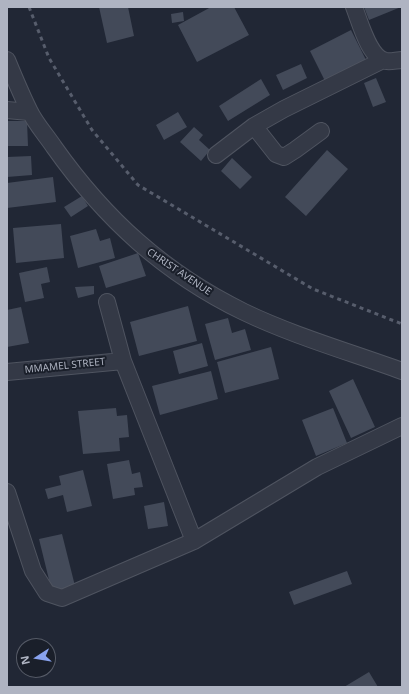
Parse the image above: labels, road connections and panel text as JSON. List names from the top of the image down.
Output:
{
  "streets": {
    "street": ["CHRIST AVENUE", "MMAMEL STREET"]
  },
  "north": "left"
}
